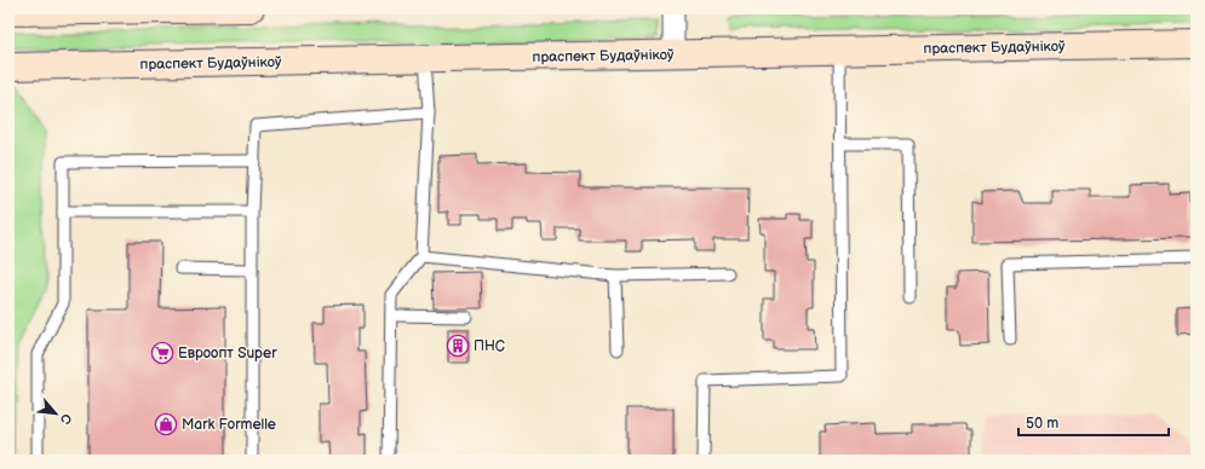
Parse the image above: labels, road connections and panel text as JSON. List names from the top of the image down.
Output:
{
  "streets": {
    "main road": ["праспект Будаўнікоў"]
  },
  "places": {
    "building": ["ПНС"],
    "supermarket": ["Евроопт Super"],
    "shop": ["Mark Formelle"]
  },
  "scale_bar": "50 m",
  "north": "bottom right"
}
